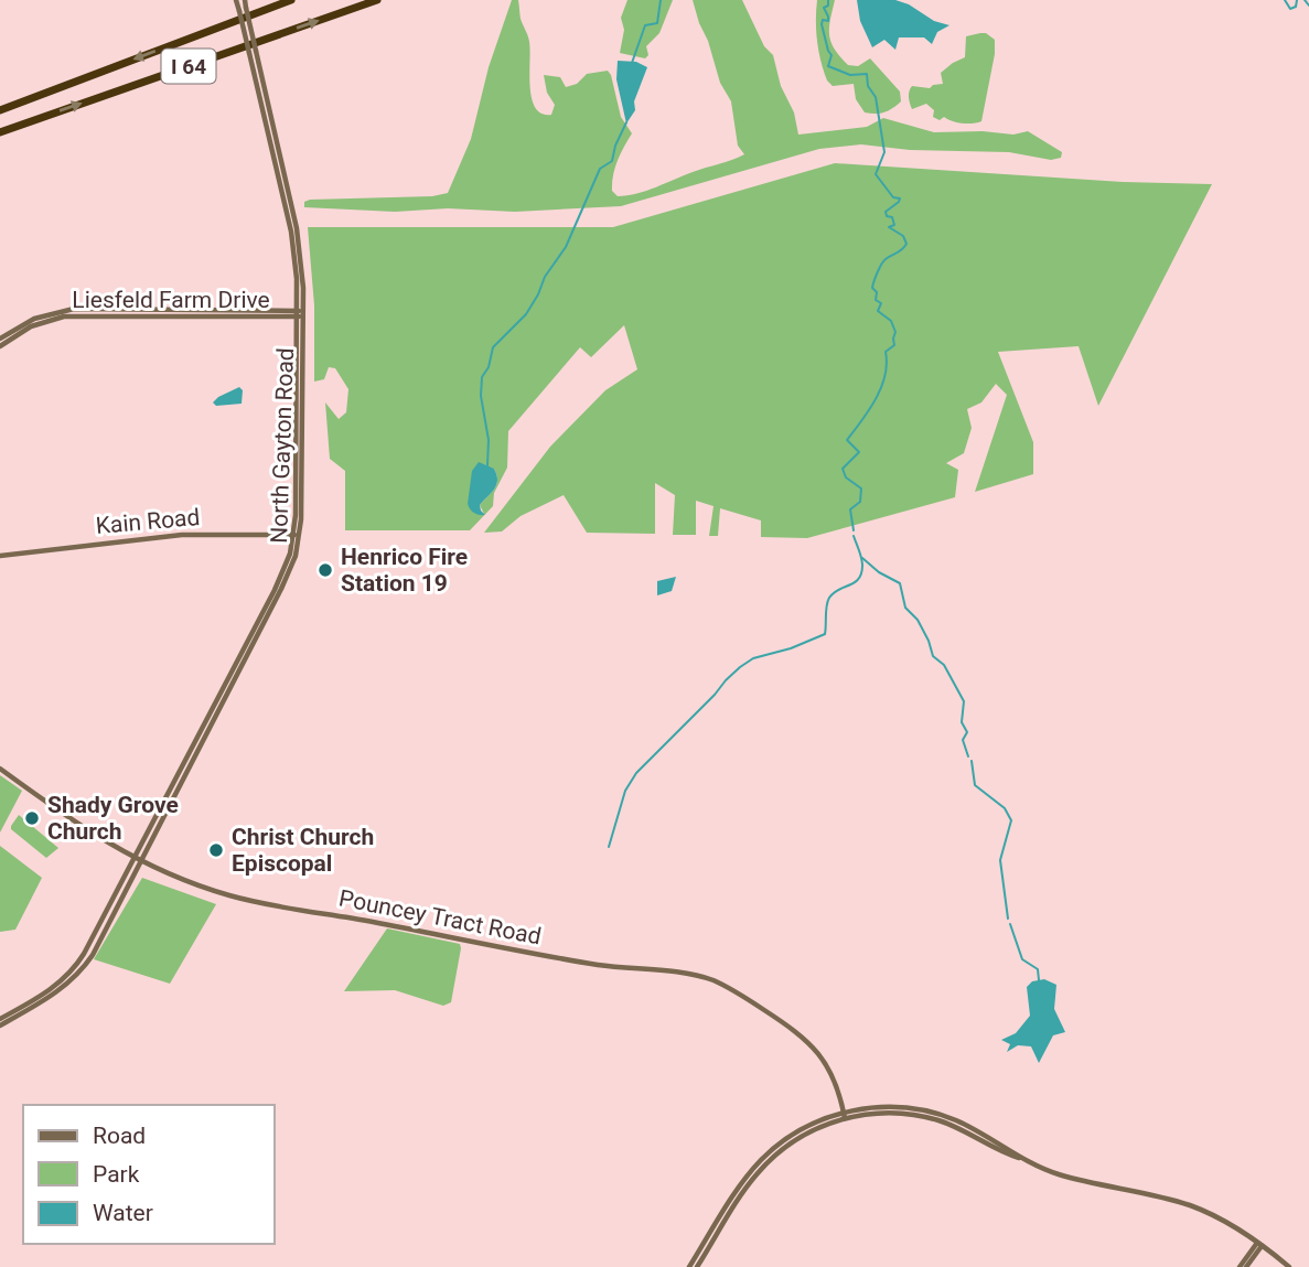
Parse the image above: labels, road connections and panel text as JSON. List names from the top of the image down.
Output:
{
  "streets": {
    "highway": ["I 64"],
    "main road": [
      "Liesfeld Farm Drive",
      "North Gayton Road",
      "Kain Road",
      "Pouncey Tract Road"
    ]
  },
  "crossings": [
    ["Liesfeld Farm Drive", "North Gayton Road"],
    ["North Gayton Road", "Kain Road"],
    ["North Gayton Road", "Pouncey Tract Road"]
  ],
  "places": ["Henrico Fire Station 19", "Shady Grove Church", "Christ Church Episcopal"],
  "legend": ["Road", "Park", "Water"]
}
